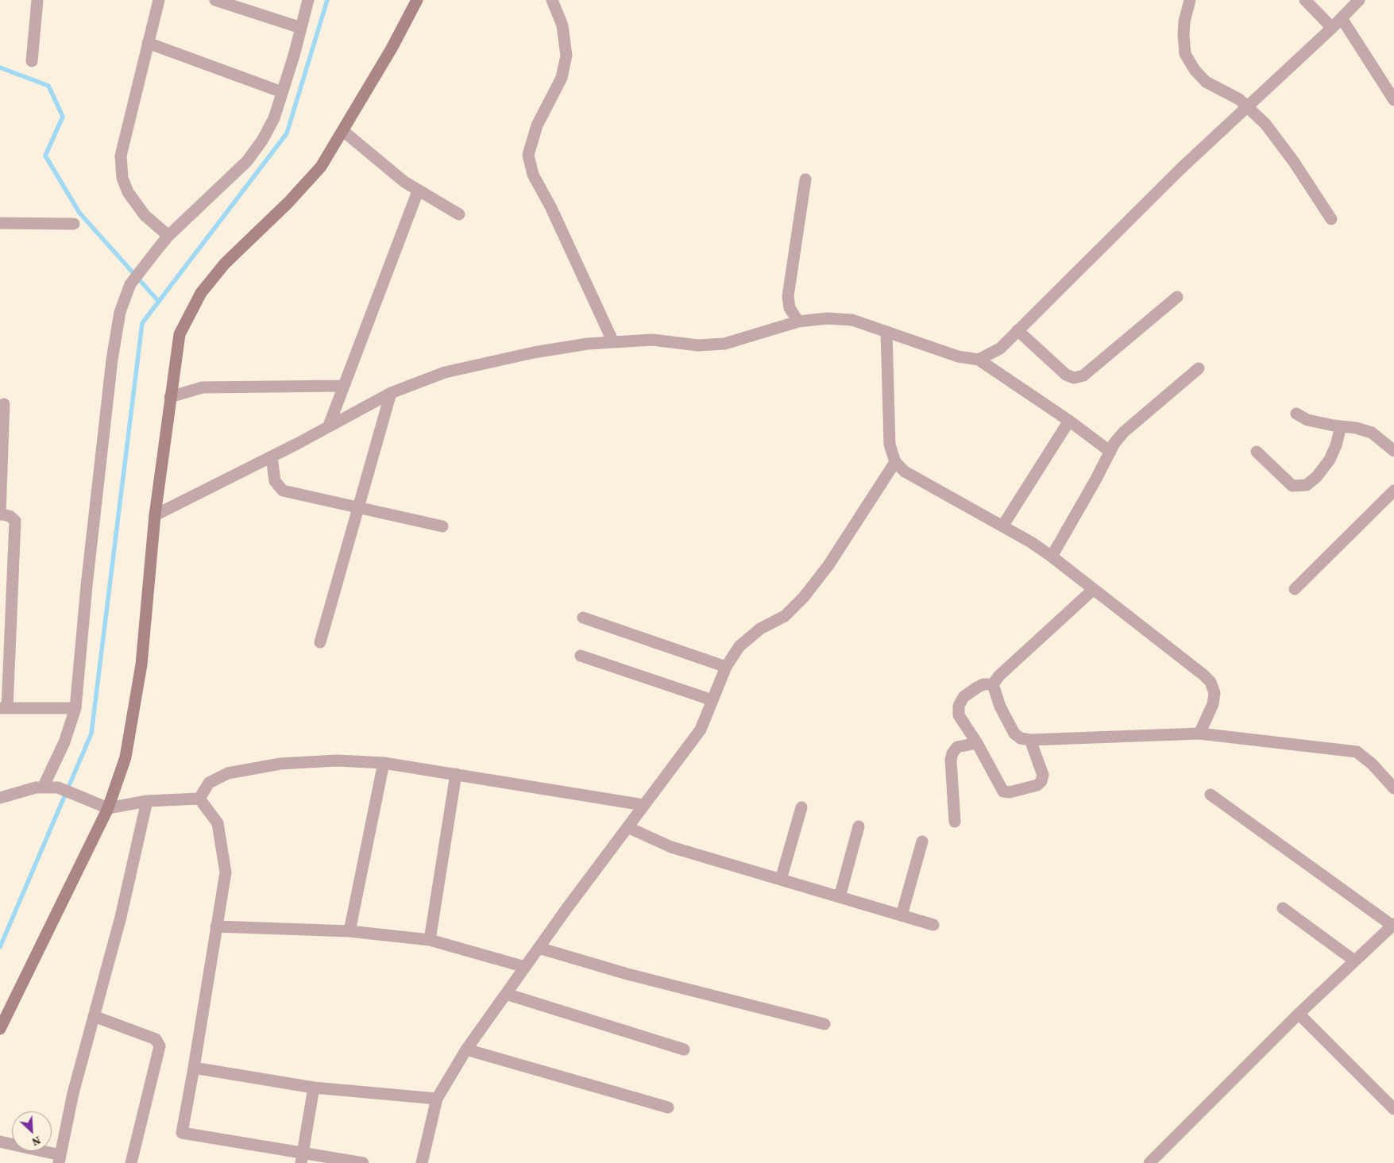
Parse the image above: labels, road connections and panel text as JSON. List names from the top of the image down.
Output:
{
  "north": "bottom right"
}
